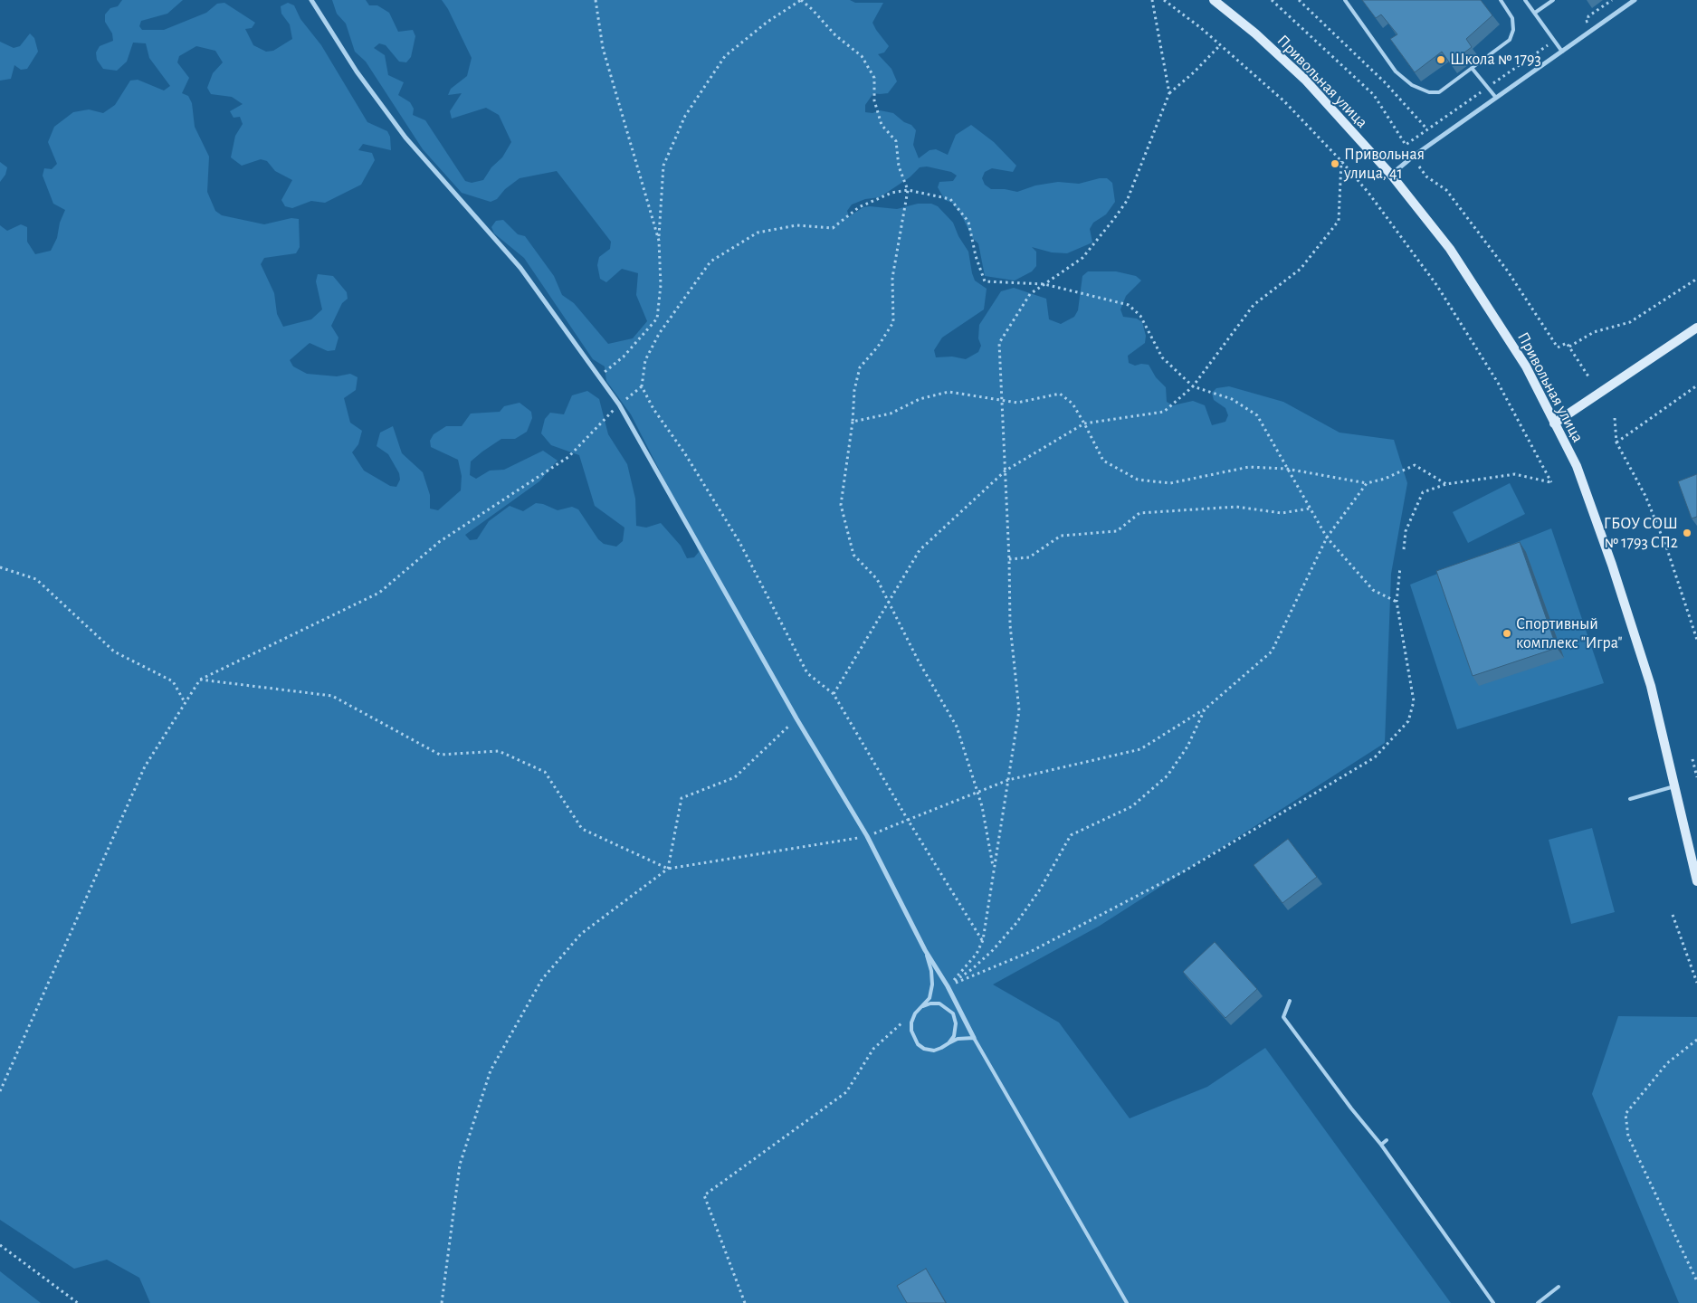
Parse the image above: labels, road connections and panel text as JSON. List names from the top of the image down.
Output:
{
  "streets": {
    "main road": ["Привольная улица"]
  },
  "places": [
    "Школа № 1793",
    "Привольная улица, 41",
    "ГБОУ СОШ № 1793 СП2",
    "Спортивный комплекс \"Игра\""
  ]
}
